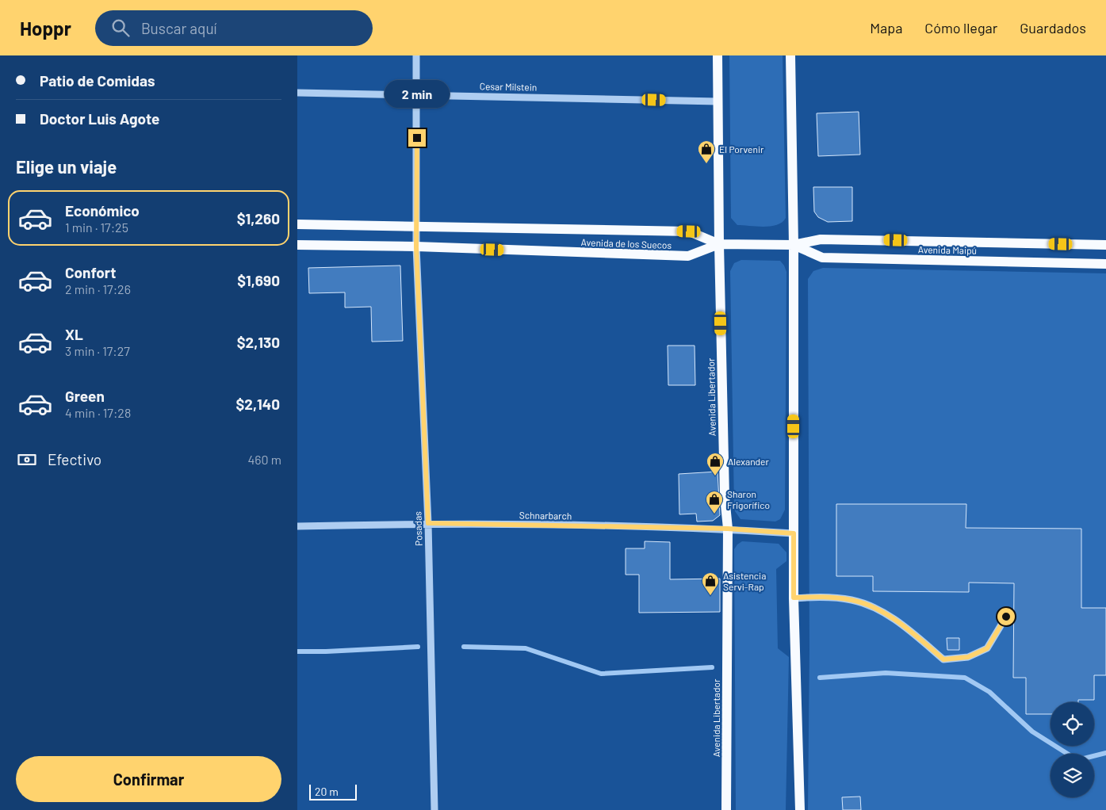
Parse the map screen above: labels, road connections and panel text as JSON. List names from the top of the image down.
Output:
{
  "streets": {
    "main road": ["Avenida de los Suecos", "Avenida Maipú", "Avenida Libertador"],
    "street": ["Cesar Milstein", "Schnarbarch", "Posadas"]
  },
  "crossings": [
    ["Cesar Milstein", "Avenida Libertador"],
    ["Cesar Milstein", "Posadas"],
    ["Avenida de los Suecos", "Avenida Libertador"],
    ["Avenida de los Suecos", "Posadas"],
    ["Avenida Libertador", "Schnarbarch"],
    ["Schnarbarch", "Posadas"]
  ],
  "places": {
    "shop": [
      "El Porvenir",
      "Alexander",
      "Sharon Frigorífico",
      "Asistencia Servi-Rap"
    ]
  },
  "scale_bar": "20 m",
  "page": {
    "header": "Hoppr",
    "search": "Buscar aquí",
    "nav": ["Mapa", "Cómo llegar", "Guardados"],
    "banner": ["Patio de Comidas", "Doctor Luis Agote"],
    "bubble": "2 min",
    "heading": "Elige un viaje",
    "list": [
      {
        "name": "Económico",
        "note": "1 min · 17:25",
        "value": "$1,260"
      },
      {
        "name": "Confort",
        "note": "2 min · 17:26",
        "value": "$1,690"
      },
      {
        "name": "XL",
        "note": "3 min · 17:27",
        "value": "$2,130"
      },
      {
        "name": "Green",
        "note": "4 min · 17:28",
        "value": "$2,140"
      }
    ],
    "pay": ["Efectivo", "460 m"],
    "buttons": "Confirmar",
    "scale": "20 m"
  }
}
